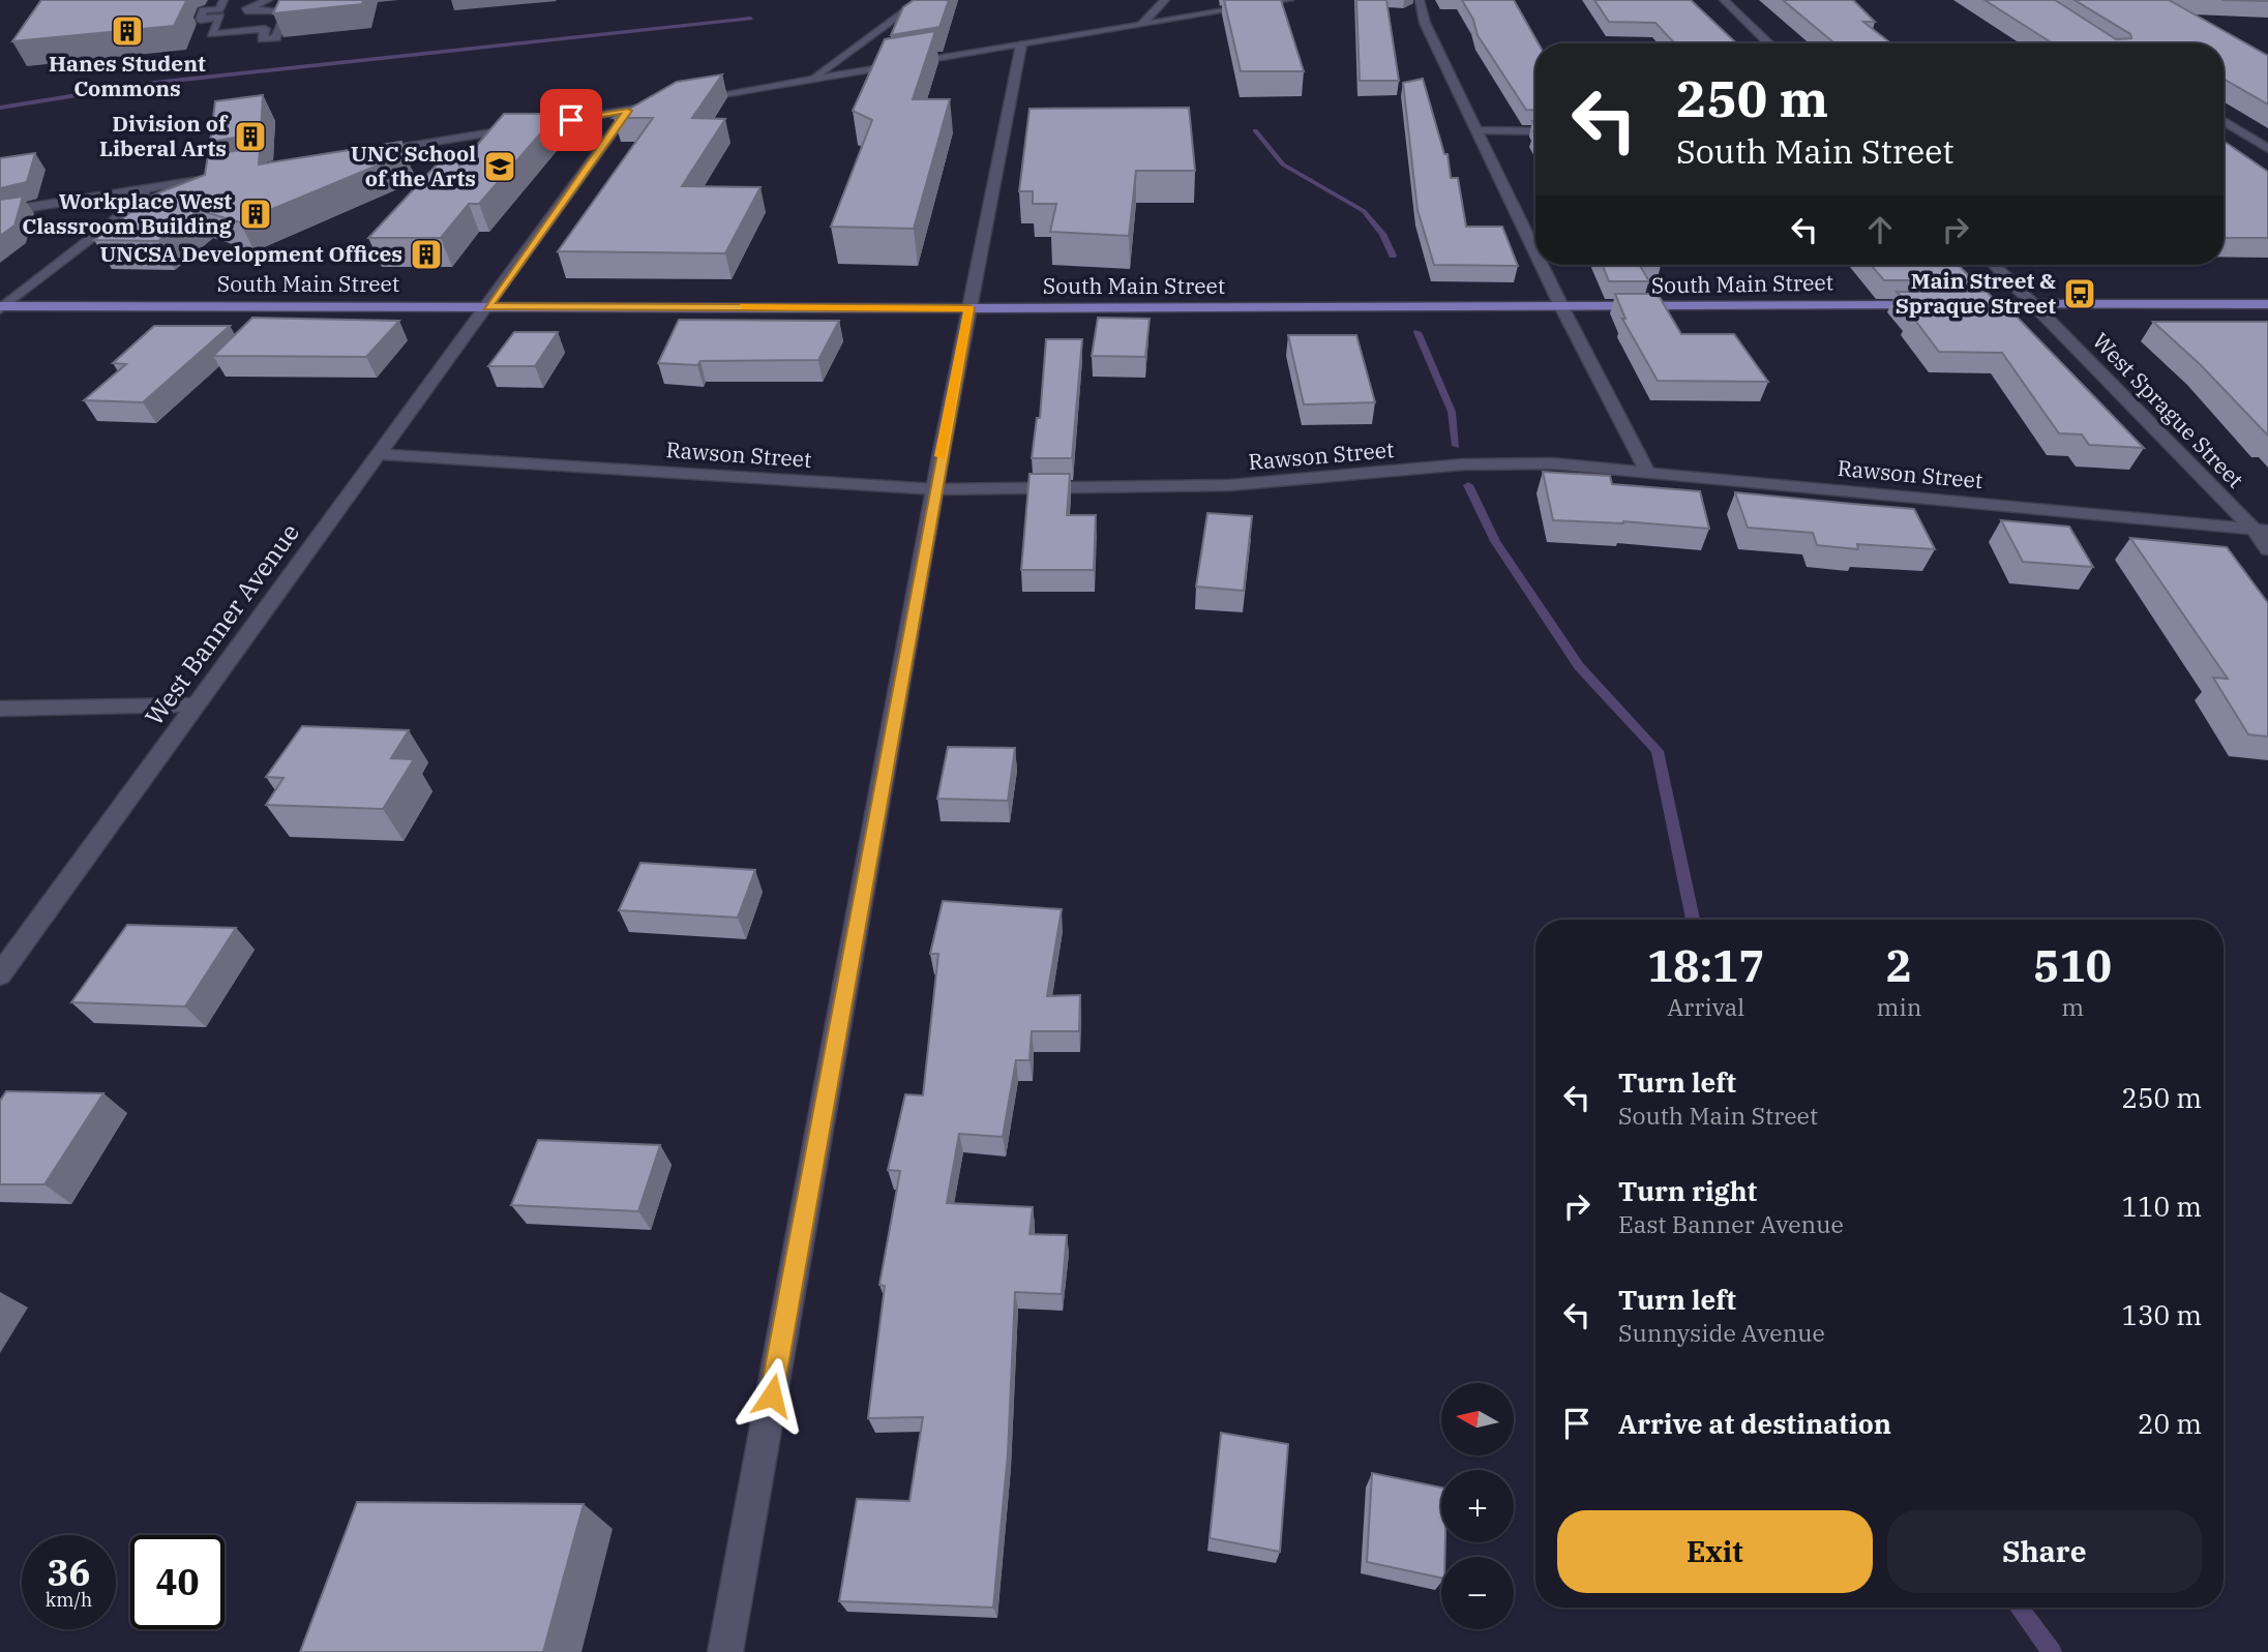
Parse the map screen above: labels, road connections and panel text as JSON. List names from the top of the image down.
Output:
{
  "streets": {
    "main road": ["South Main Street"],
    "street": ["West Sprague Street", "Rawson Street", "West Banner Avenue"]
  },
  "crossings": [
    ["South Main Street", "West Sprague Street"],
    ["South Main Street", "West Banner Avenue"],
    ["West Sprague Street", "Rawson Street"],
    ["Rawson Street", "West Banner Avenue"]
  ],
  "places": {
    "building": [
      "Hanes Student Commons",
      "Division of Liberal Arts",
      "Workplace West Classroom Building",
      "UNCSA Development Offices"
    ],
    "school or university": ["UNC School of the Arts"],
    "bus stop": ["Main Street & Spraque Street"]
  },
  "north": "left",
  "page": {
    "turn": ["250 m", "South Main Street"],
    "eta": [
      "18:17",
      "Arrival",
      "2",
      "min",
      "510",
      "m"
    ],
    "list": [
      {
        "name": "Turn left",
        "note": "South Main Street",
        "value": "250 m"
      },
      {
        "name": "Turn right",
        "note": "East Banner Avenue",
        "value": "110 m"
      },
      {
        "name": "Turn left",
        "note": "Sunnyside Avenue",
        "value": "130 m"
      },
      {
        "name": "Arrive at destination",
        "value": "20 m"
      }
    ],
    "map_buttons": ["+", "−"],
    "buttons": ["Exit", "Share"],
    "speed": "36 km/h",
    "limit": "40"
  }
}
